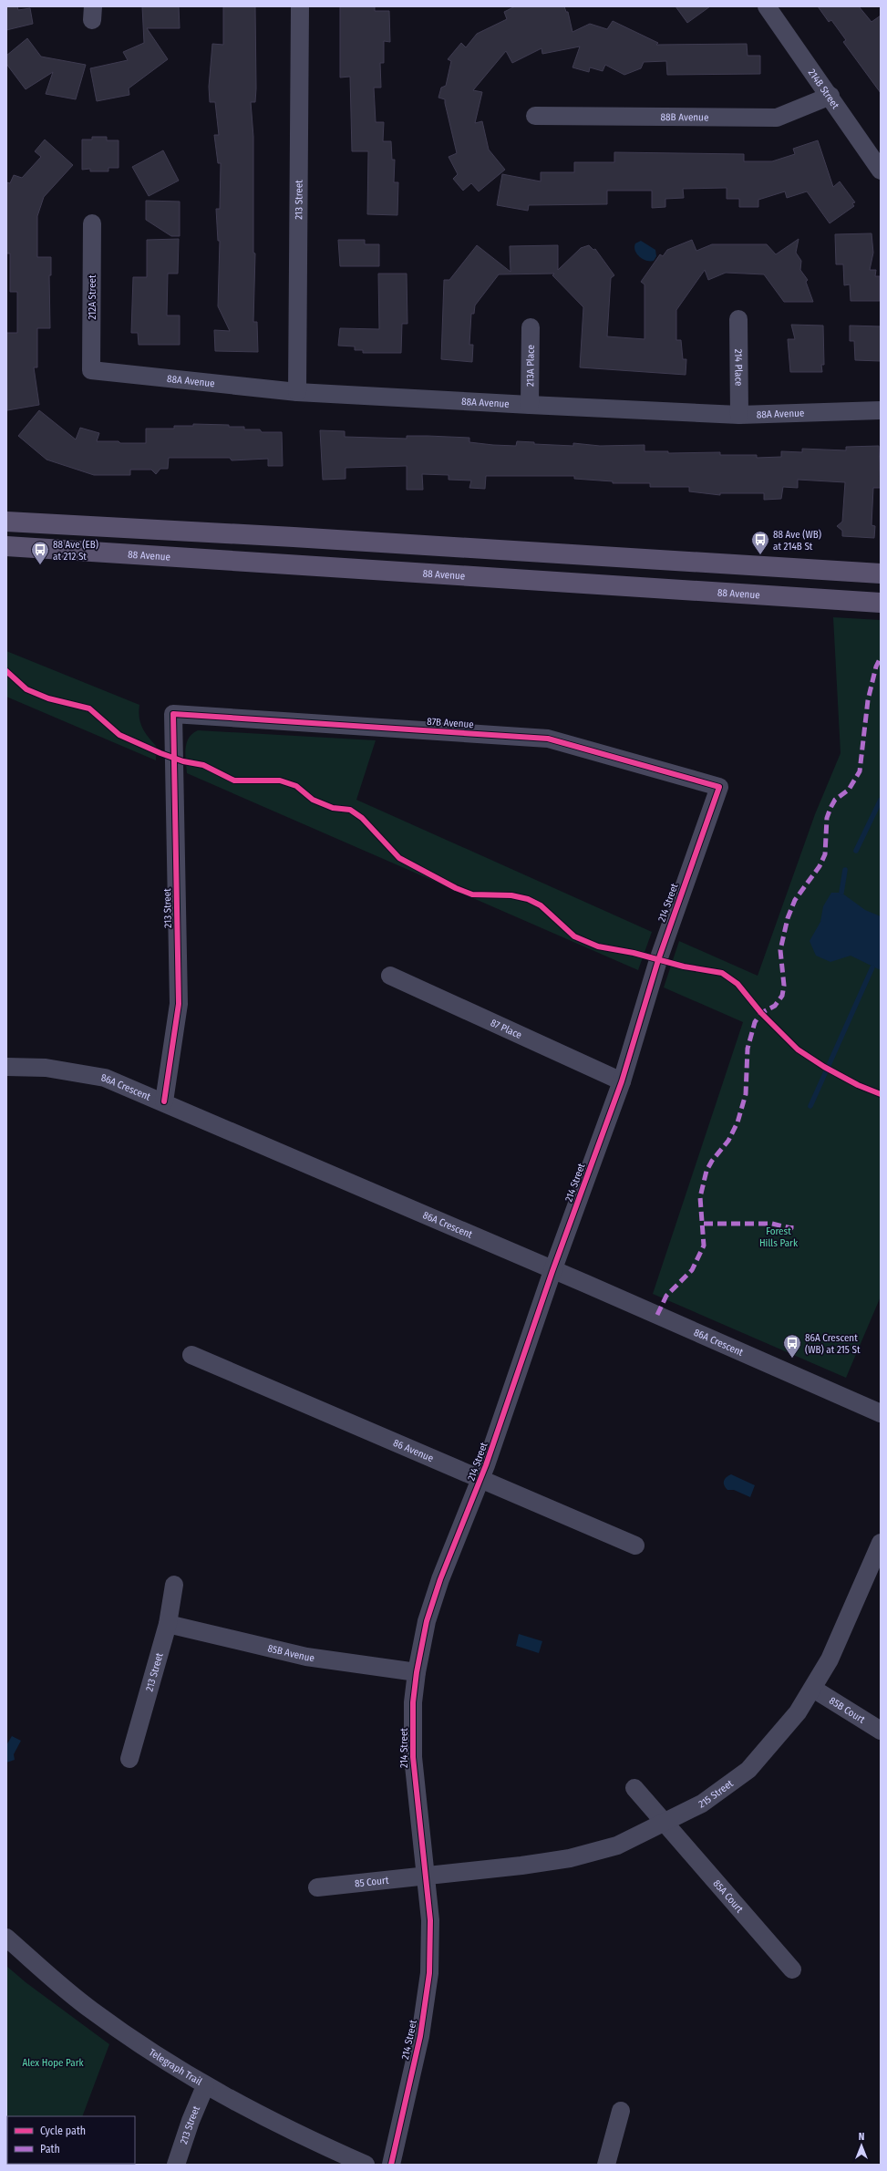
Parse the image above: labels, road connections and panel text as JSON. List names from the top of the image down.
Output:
{
  "streets": {
    "main road": ["88 Avenue"],
    "street": [
      "214B Street",
      "88B Avenue",
      "213 Street",
      "212A Street",
      "213A Place",
      "214 Place",
      "88A Avenue",
      "87B Avenue",
      "214 Street",
      "87 Place",
      "86A Crescent",
      "86 Avenue",
      "85B Avenue",
      "85B Court",
      "215 Street",
      "85 Court",
      "85A Court",
      "Telegraph Trail"
    ]
  },
  "crossings": [
    ["214B Street", "88B Avenue"],
    ["213 Street", "88A Avenue"],
    ["213 Street", "87B Avenue"],
    ["213 Street", "86A Crescent"],
    ["213 Street", "85B Avenue"],
    ["213 Street", "Telegraph Trail"],
    ["212A Street", "88A Avenue"],
    ["213A Place", "88A Avenue"],
    ["214 Place", "88A Avenue"],
    ["87B Avenue", "214 Street"],
    ["214 Street", "87 Place"],
    ["214 Street", "86A Crescent"],
    ["214 Street", "86 Avenue"],
    ["214 Street", "85B Avenue"],
    ["214 Street", "215 Street"],
    ["214 Street", "85 Court"],
    ["85B Court", "215 Street"],
    ["215 Street", "85 Court"],
    ["215 Street", "85A Court"]
  ],
  "parks": ["Forest Hills Park", "Alex Hope Park"],
  "places": {
    "bus stop": ["88 Ave (WB) at 214B St", "88 Ave (EB) at 212 St", "86A Crescent (WB) at 215 St"]
  },
  "legend": ["Cycle path", "Path"],
  "north": "top"
}
